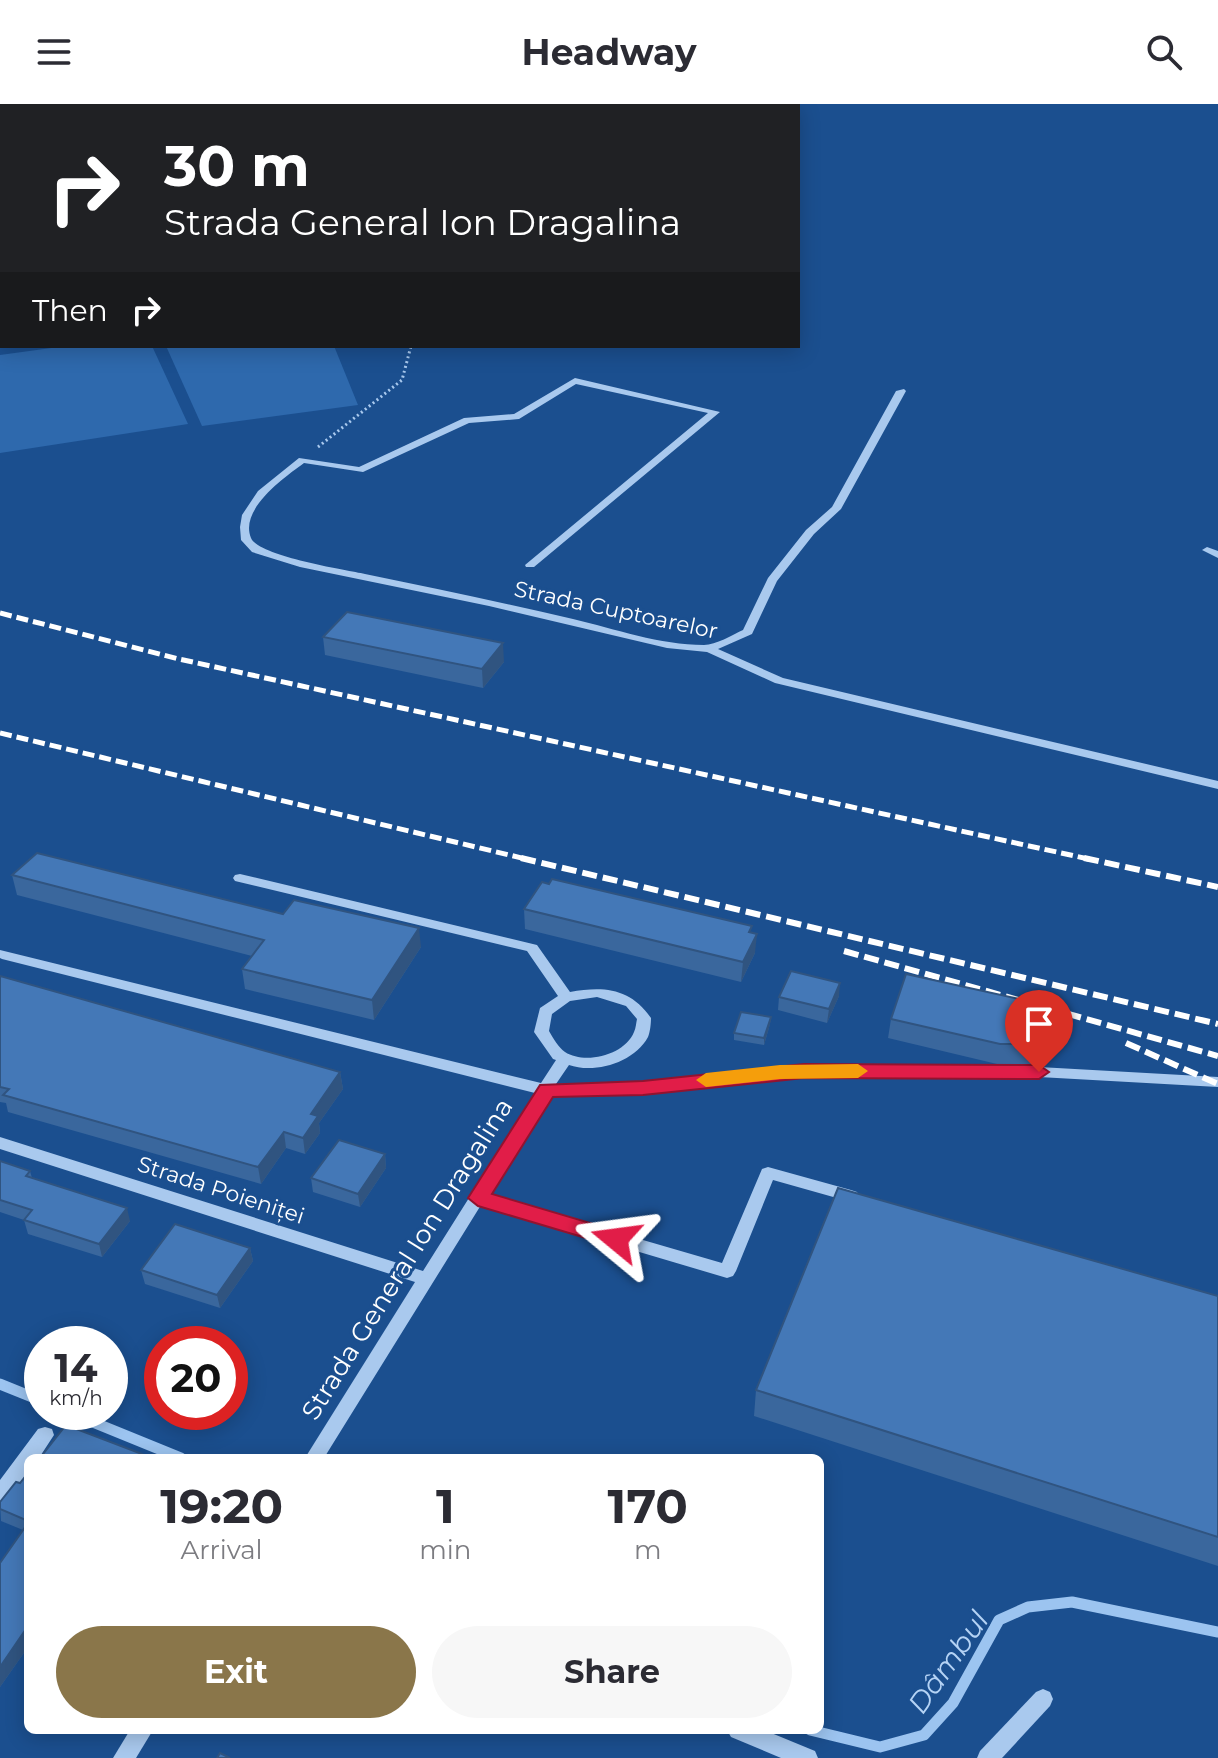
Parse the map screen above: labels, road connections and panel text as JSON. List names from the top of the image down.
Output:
{
  "streets": {
    "street": ["Strada Cuptoarelor", "Strada Poieniței", "Strada General Ion Dragalina"]
  },
  "crossings": [
    ["Strada Poieniței", "Strada General Ion Dragalina"]
  ],
  "water": ["Dâmbul"],
  "page": {
    "header": "Headway",
    "turn": ["30 m", "Strada General Ion Dragalina"],
    "then": "Then",
    "speed": "14 km/h",
    "limit": "20",
    "eta": [
      "19:20",
      "Arrival",
      "1",
      "min",
      "170",
      "m"
    ],
    "buttons": ["Exit", "Share"]
  }
}
